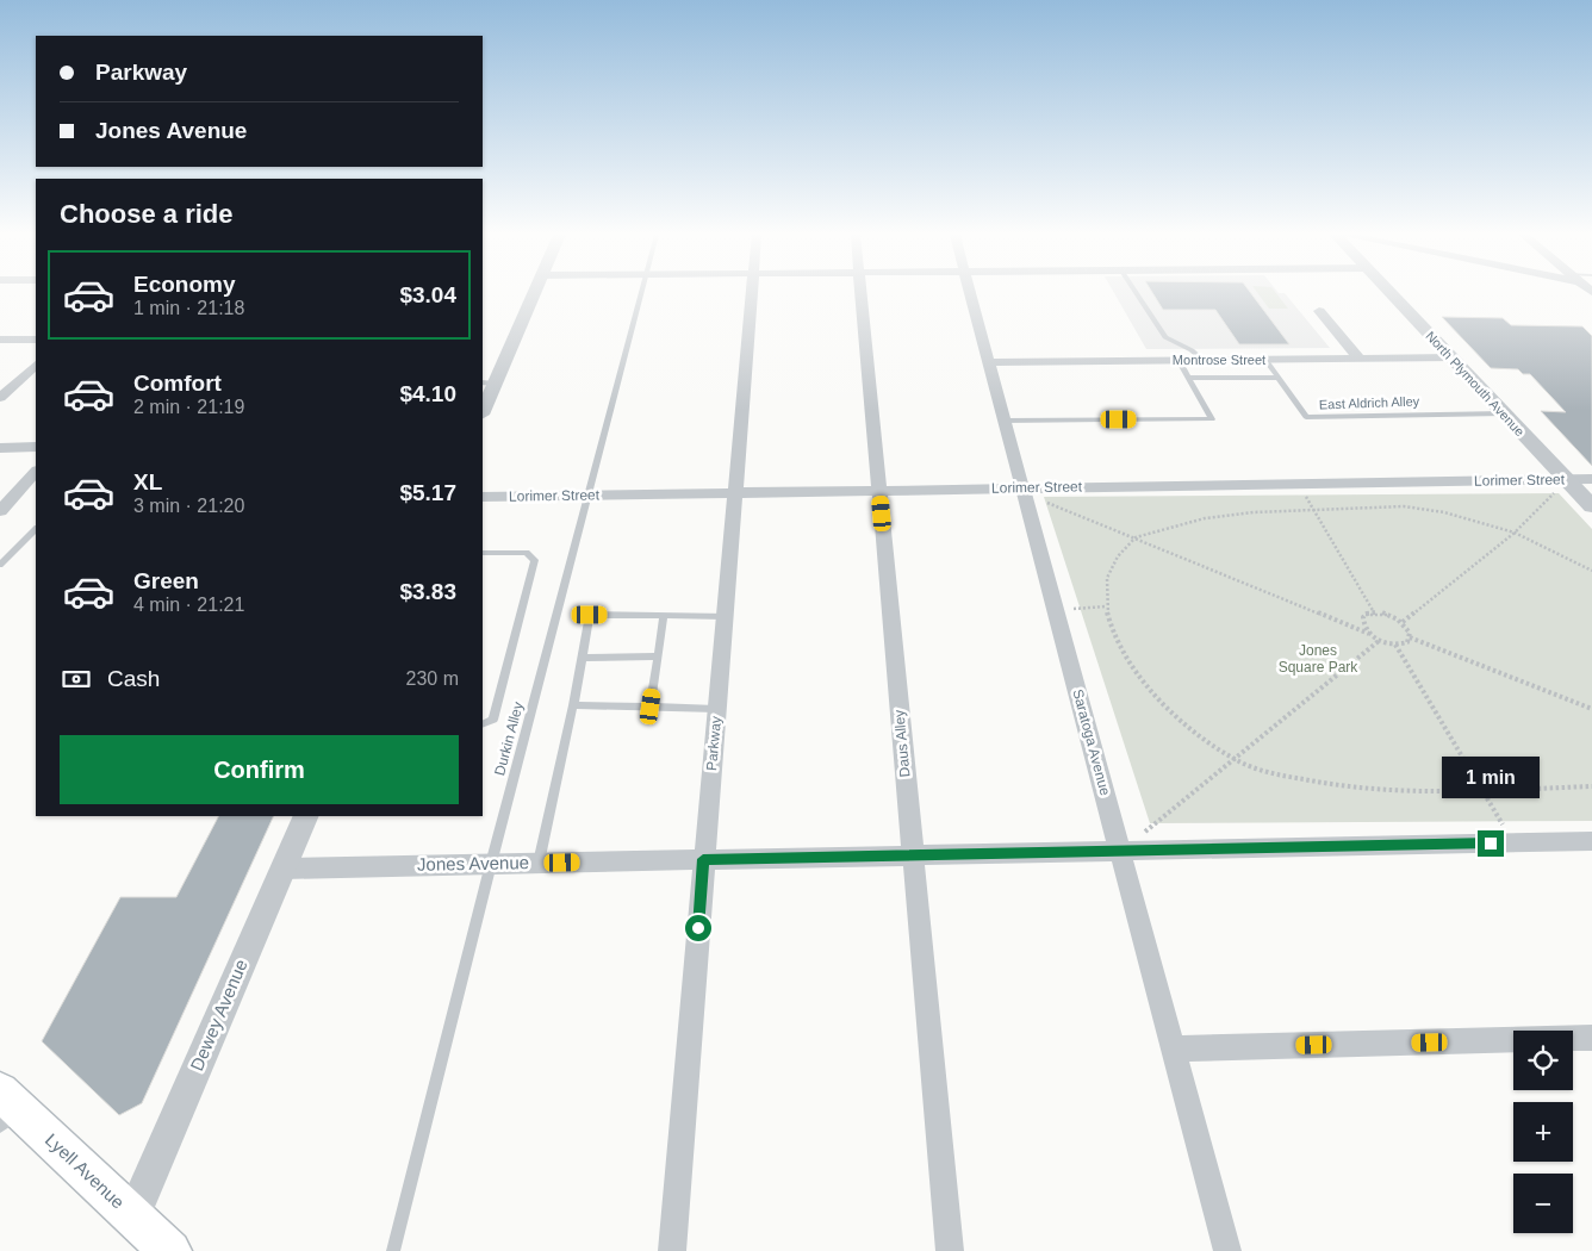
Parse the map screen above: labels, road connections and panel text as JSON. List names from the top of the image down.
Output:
{
  "streets": {
    "main road": ["Lyell Avenue"],
    "street": [
      "Montrose Street",
      "North Plymouth Avenue",
      "Lorimer Street",
      "Saratoga Avenue",
      "Parkway",
      "Daus Alley",
      "Jones Avenue",
      "Dewey Avenue"
    ],
    "lane": ["East Aldrich Alley", "Durkin Alley"]
  },
  "crossings": [
    ["Montrose Street", "North Plymouth Avenue"],
    ["Montrose Street", "East Aldrich Alley"],
    ["Montrose Street", "Saratoga Avenue"],
    ["North Plymouth Avenue", "East Aldrich Alley"],
    ["North Plymouth Avenue", "Lorimer Street"],
    ["Lorimer Street", "Durkin Alley"],
    ["Lorimer Street", "Saratoga Avenue"],
    ["Lorimer Street", "Parkway"],
    ["Lorimer Street", "Daus Alley"],
    ["Durkin Alley", "Jones Avenue"],
    ["Saratoga Avenue", "Jones Avenue"],
    ["Parkway", "Jones Avenue"],
    ["Daus Alley", "Jones Avenue"],
    ["Jones Avenue", "Dewey Avenue"],
    ["Dewey Avenue", "Lyell Avenue"]
  ],
  "parks": ["Jones Square Park"],
  "page": {
    "banner": ["Parkway", "Jones Avenue"],
    "heading": "Choose a ride",
    "list": [
      {
        "name": "Economy",
        "note": "1 min · 21:18",
        "value": "$3.04"
      },
      {
        "name": "Comfort",
        "note": "2 min · 21:19",
        "value": "$4.10"
      },
      {
        "name": "XL",
        "note": "3 min · 21:20",
        "value": "$5.17"
      },
      {
        "name": "Green",
        "note": "4 min · 21:21",
        "value": "$3.83"
      }
    ],
    "pay": ["Cash", "230 m"],
    "buttons": "Confirm",
    "bubble": "1 min",
    "map_buttons": ["+", "−"]
  }
}
